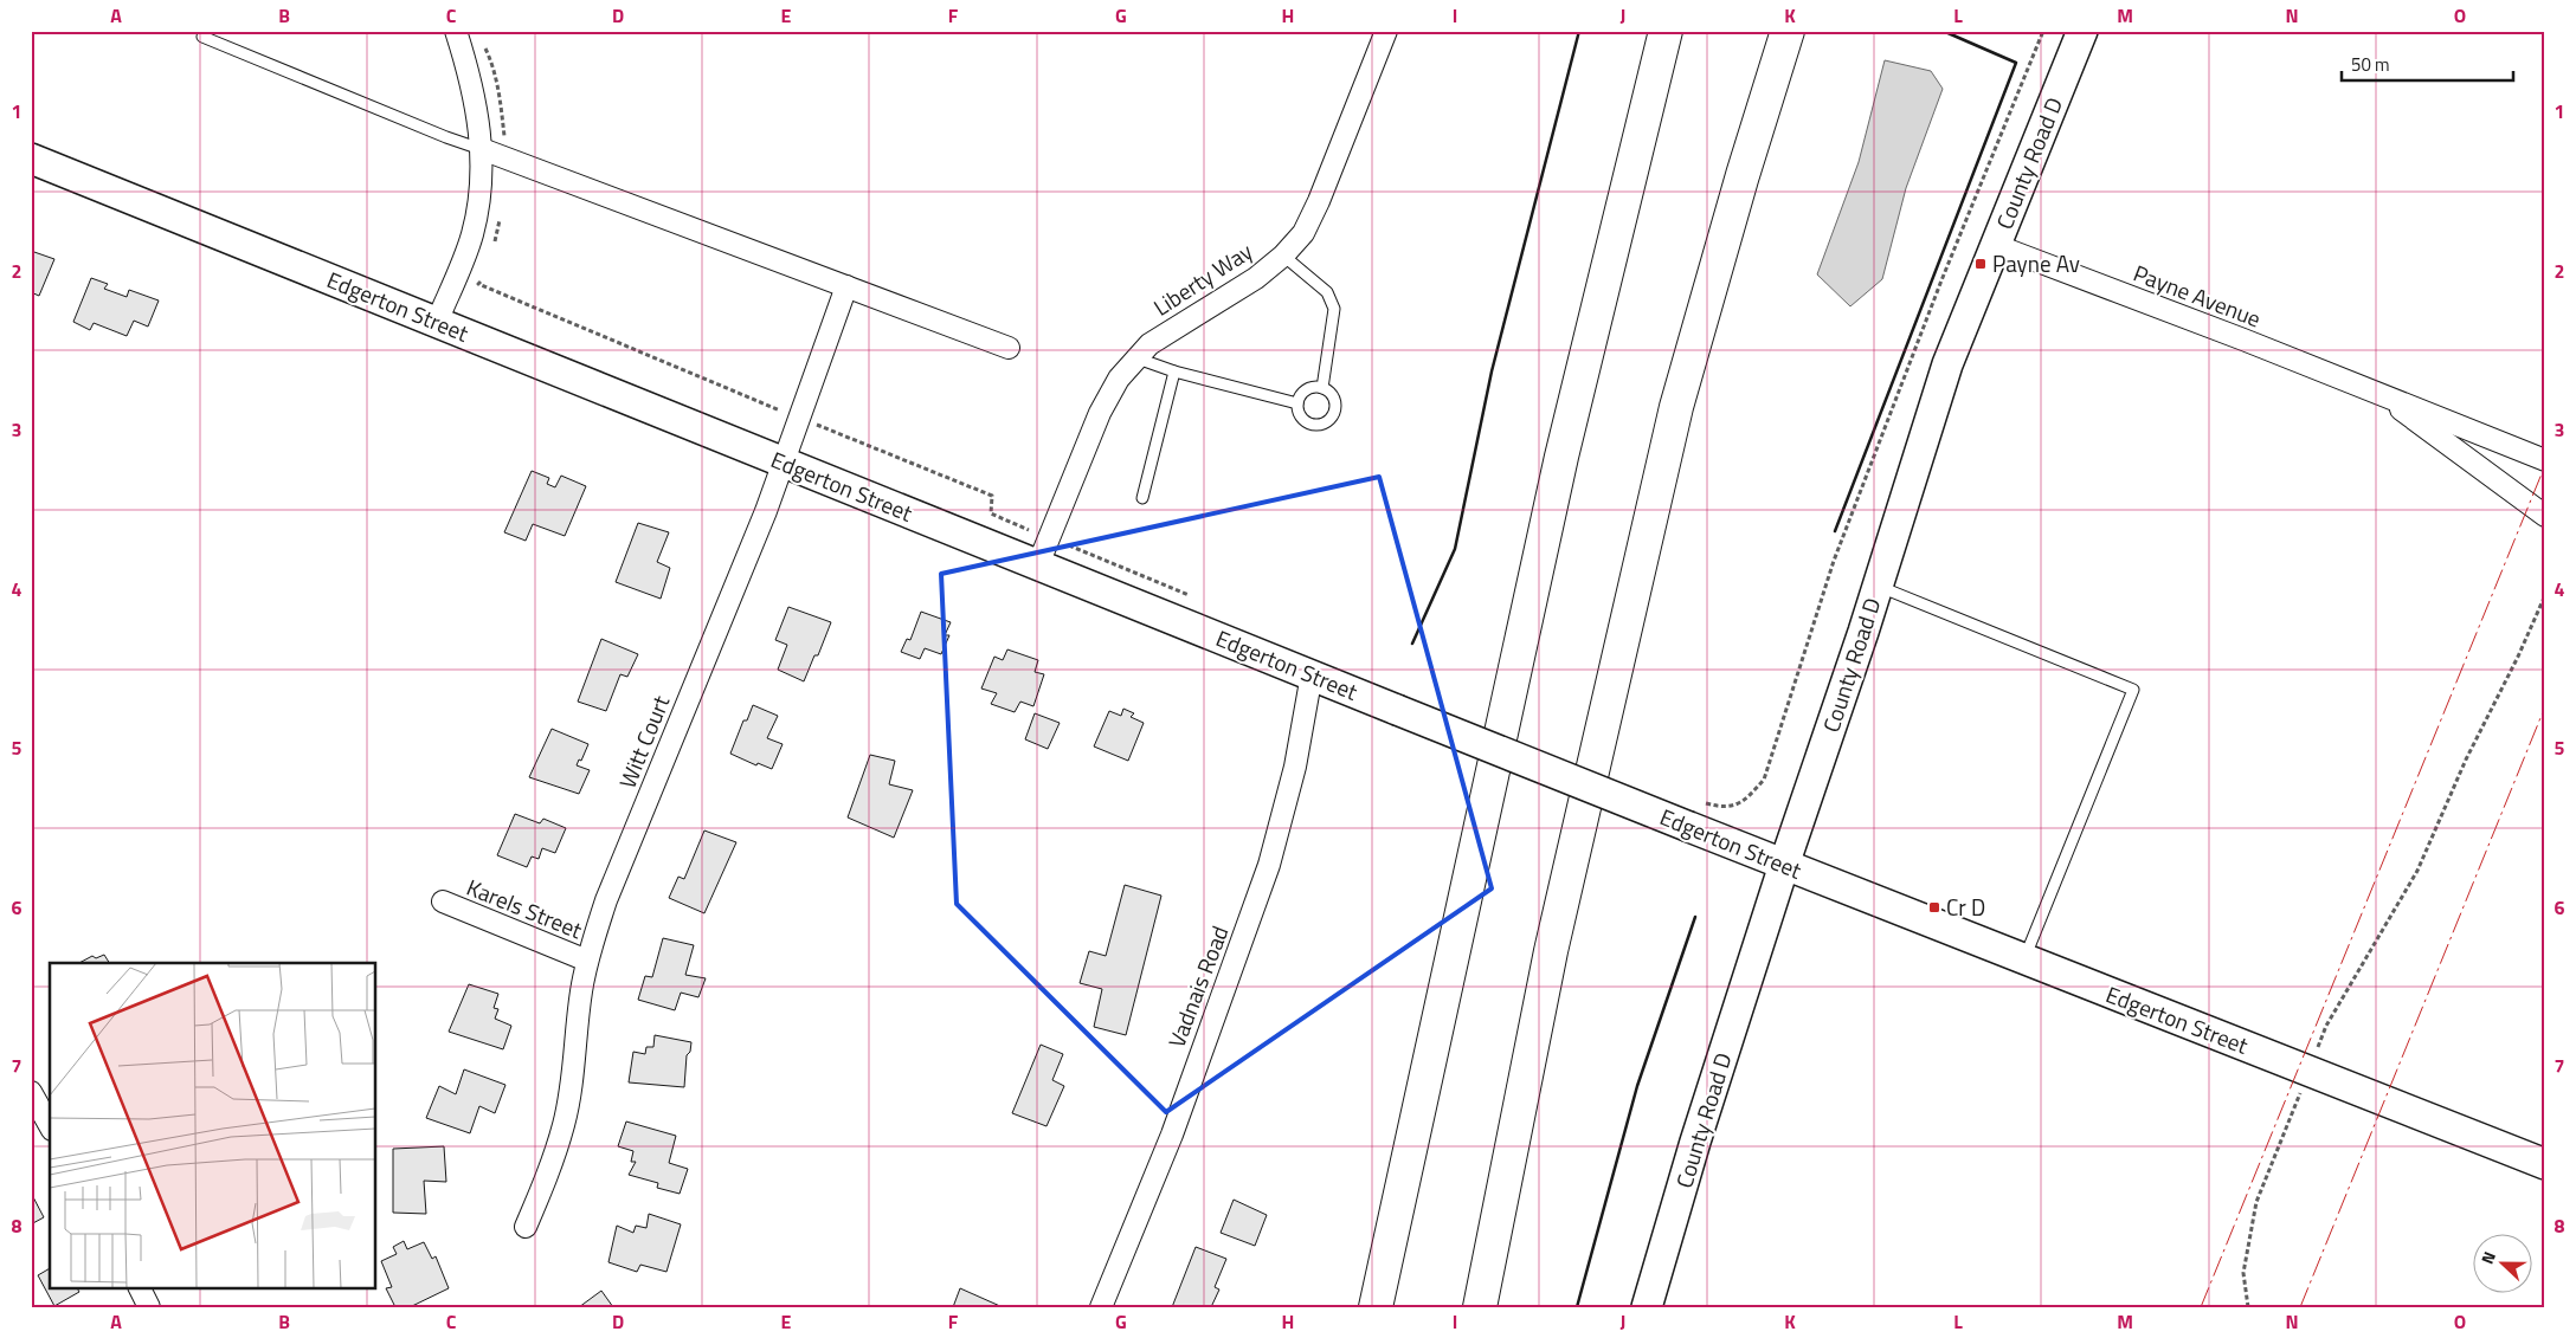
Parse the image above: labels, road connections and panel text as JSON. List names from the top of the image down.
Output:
{
  "streets": {
    "street": [
      "County Road D",
      "Liberty Way",
      "Payne Avenue",
      "Edgerton Street",
      "Witt Court",
      "Karels Street",
      "Vadnais Road"
    ]
  },
  "crossings": [
    ["County Road D", "Payne Avenue"],
    ["County Road D", "Edgerton Street"],
    ["Liberty Way", "Edgerton Street"],
    ["Edgerton Street", "Witt Court"],
    ["Edgerton Street", "Vadnais Road"],
    ["Witt Court", "Karels Street"]
  ],
  "places": {
    "transit": ["Payne Av", "Cr D"]
  },
  "scale_bar": "50 m",
  "north": "left",
  "grid": {
    "columns": [
      "A",
      "B",
      "C",
      "D",
      "E",
      "F",
      "G",
      "H",
      "I",
      "J",
      "K",
      "L",
      "M",
      "N",
      "O"
    ],
    "rows": [
      "1",
      "2",
      "3",
      "4",
      "5",
      "6",
      "7",
      "8"
    ]
  }
}
